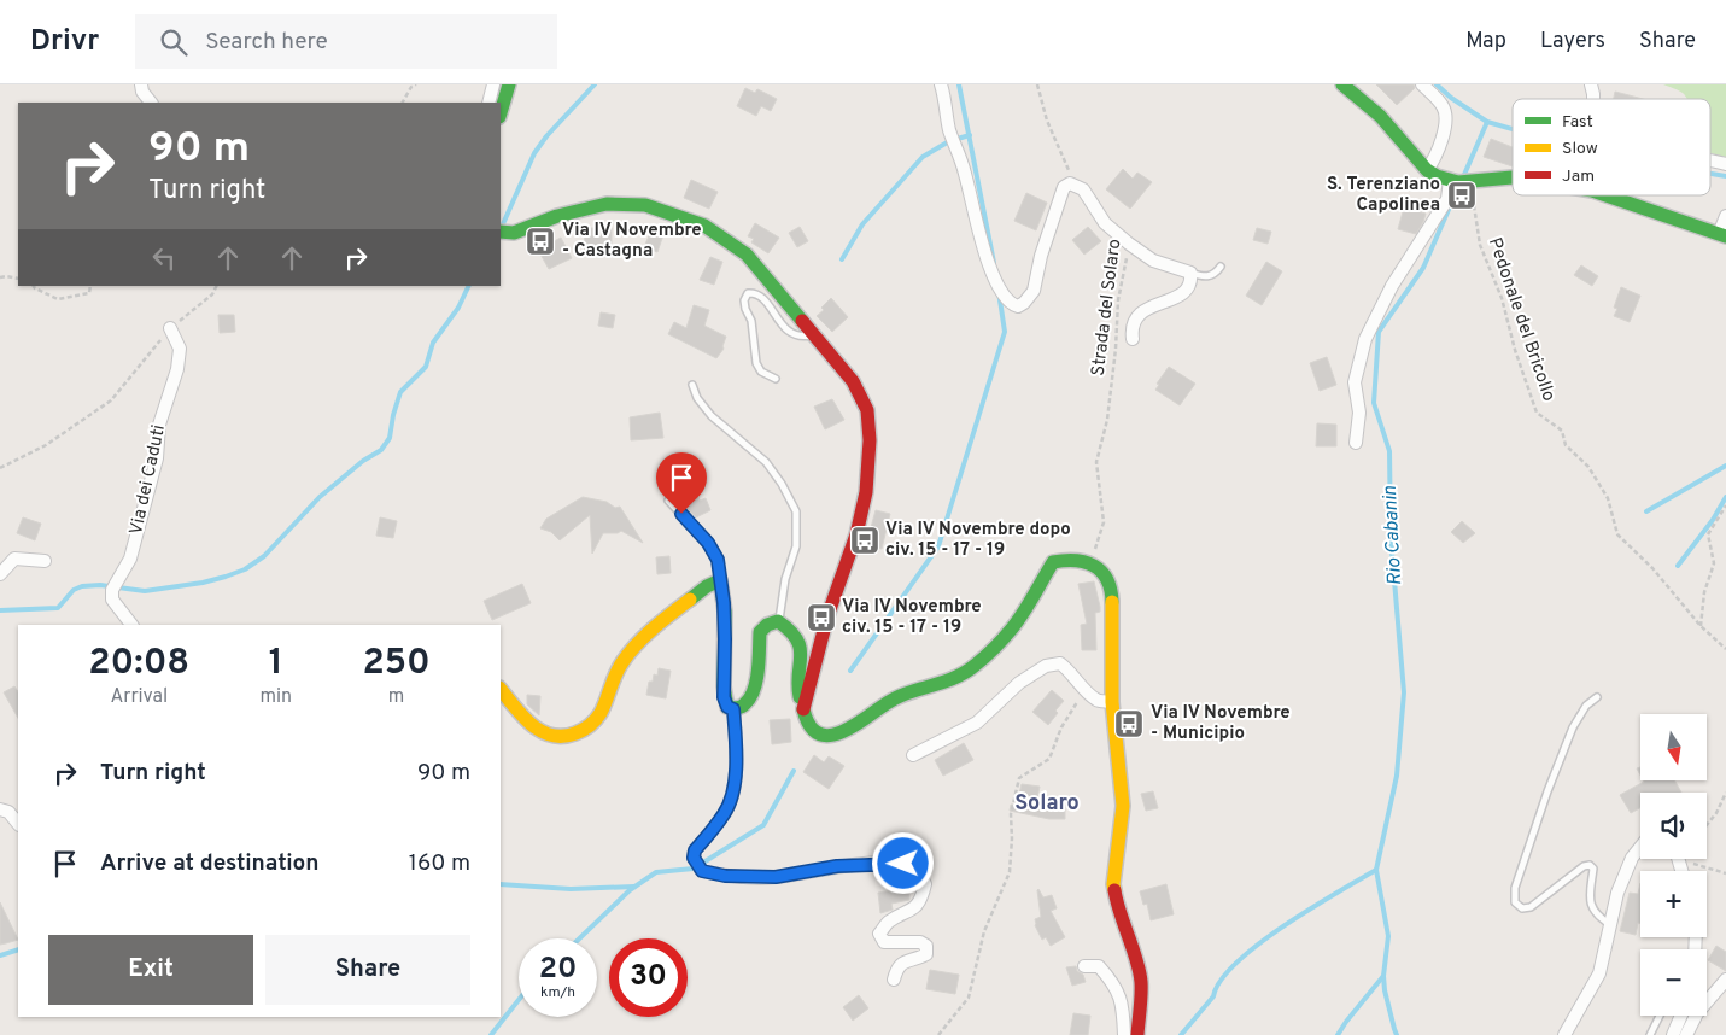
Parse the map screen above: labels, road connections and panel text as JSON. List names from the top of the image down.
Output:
{
  "streets": {
    "street": ["Via dei Caduti"],
    "path": ["Strada del Solaro", "Pedonale del Bricollo"]
  },
  "districts": ["Solaro"],
  "water": ["Rio Cabanin"],
  "places": {
    "bus stop": [
      "S. Terenziano Capolinea",
      "Via IV Novembre - Castagna",
      "Via IV Novembre dopo civ. 15 - 17 - 19",
      "Via IV Novembre civ. 15 - 17 - 19",
      "Via IV Novembre - Municipio"
    ]
  },
  "legend": ["Fast", "Slow", "Jam"],
  "north": "bottom",
  "page": {
    "header": "Drivr",
    "search": "Search here",
    "nav": ["Map", "Layers", "Share"],
    "turn": ["90 m", "Turn right"],
    "eta": [
      "20:08",
      "Arrival",
      "1",
      "min",
      "250",
      "m"
    ],
    "map_buttons": ["+", "−"],
    "list": [
      {
        "name": "Turn right",
        "value": "90 m"
      },
      {
        "name": "Arrive at destination",
        "value": "160 m"
      }
    ],
    "buttons": ["Exit", "Share"],
    "speed": "20 km/h",
    "limit": "30"
  }
}
